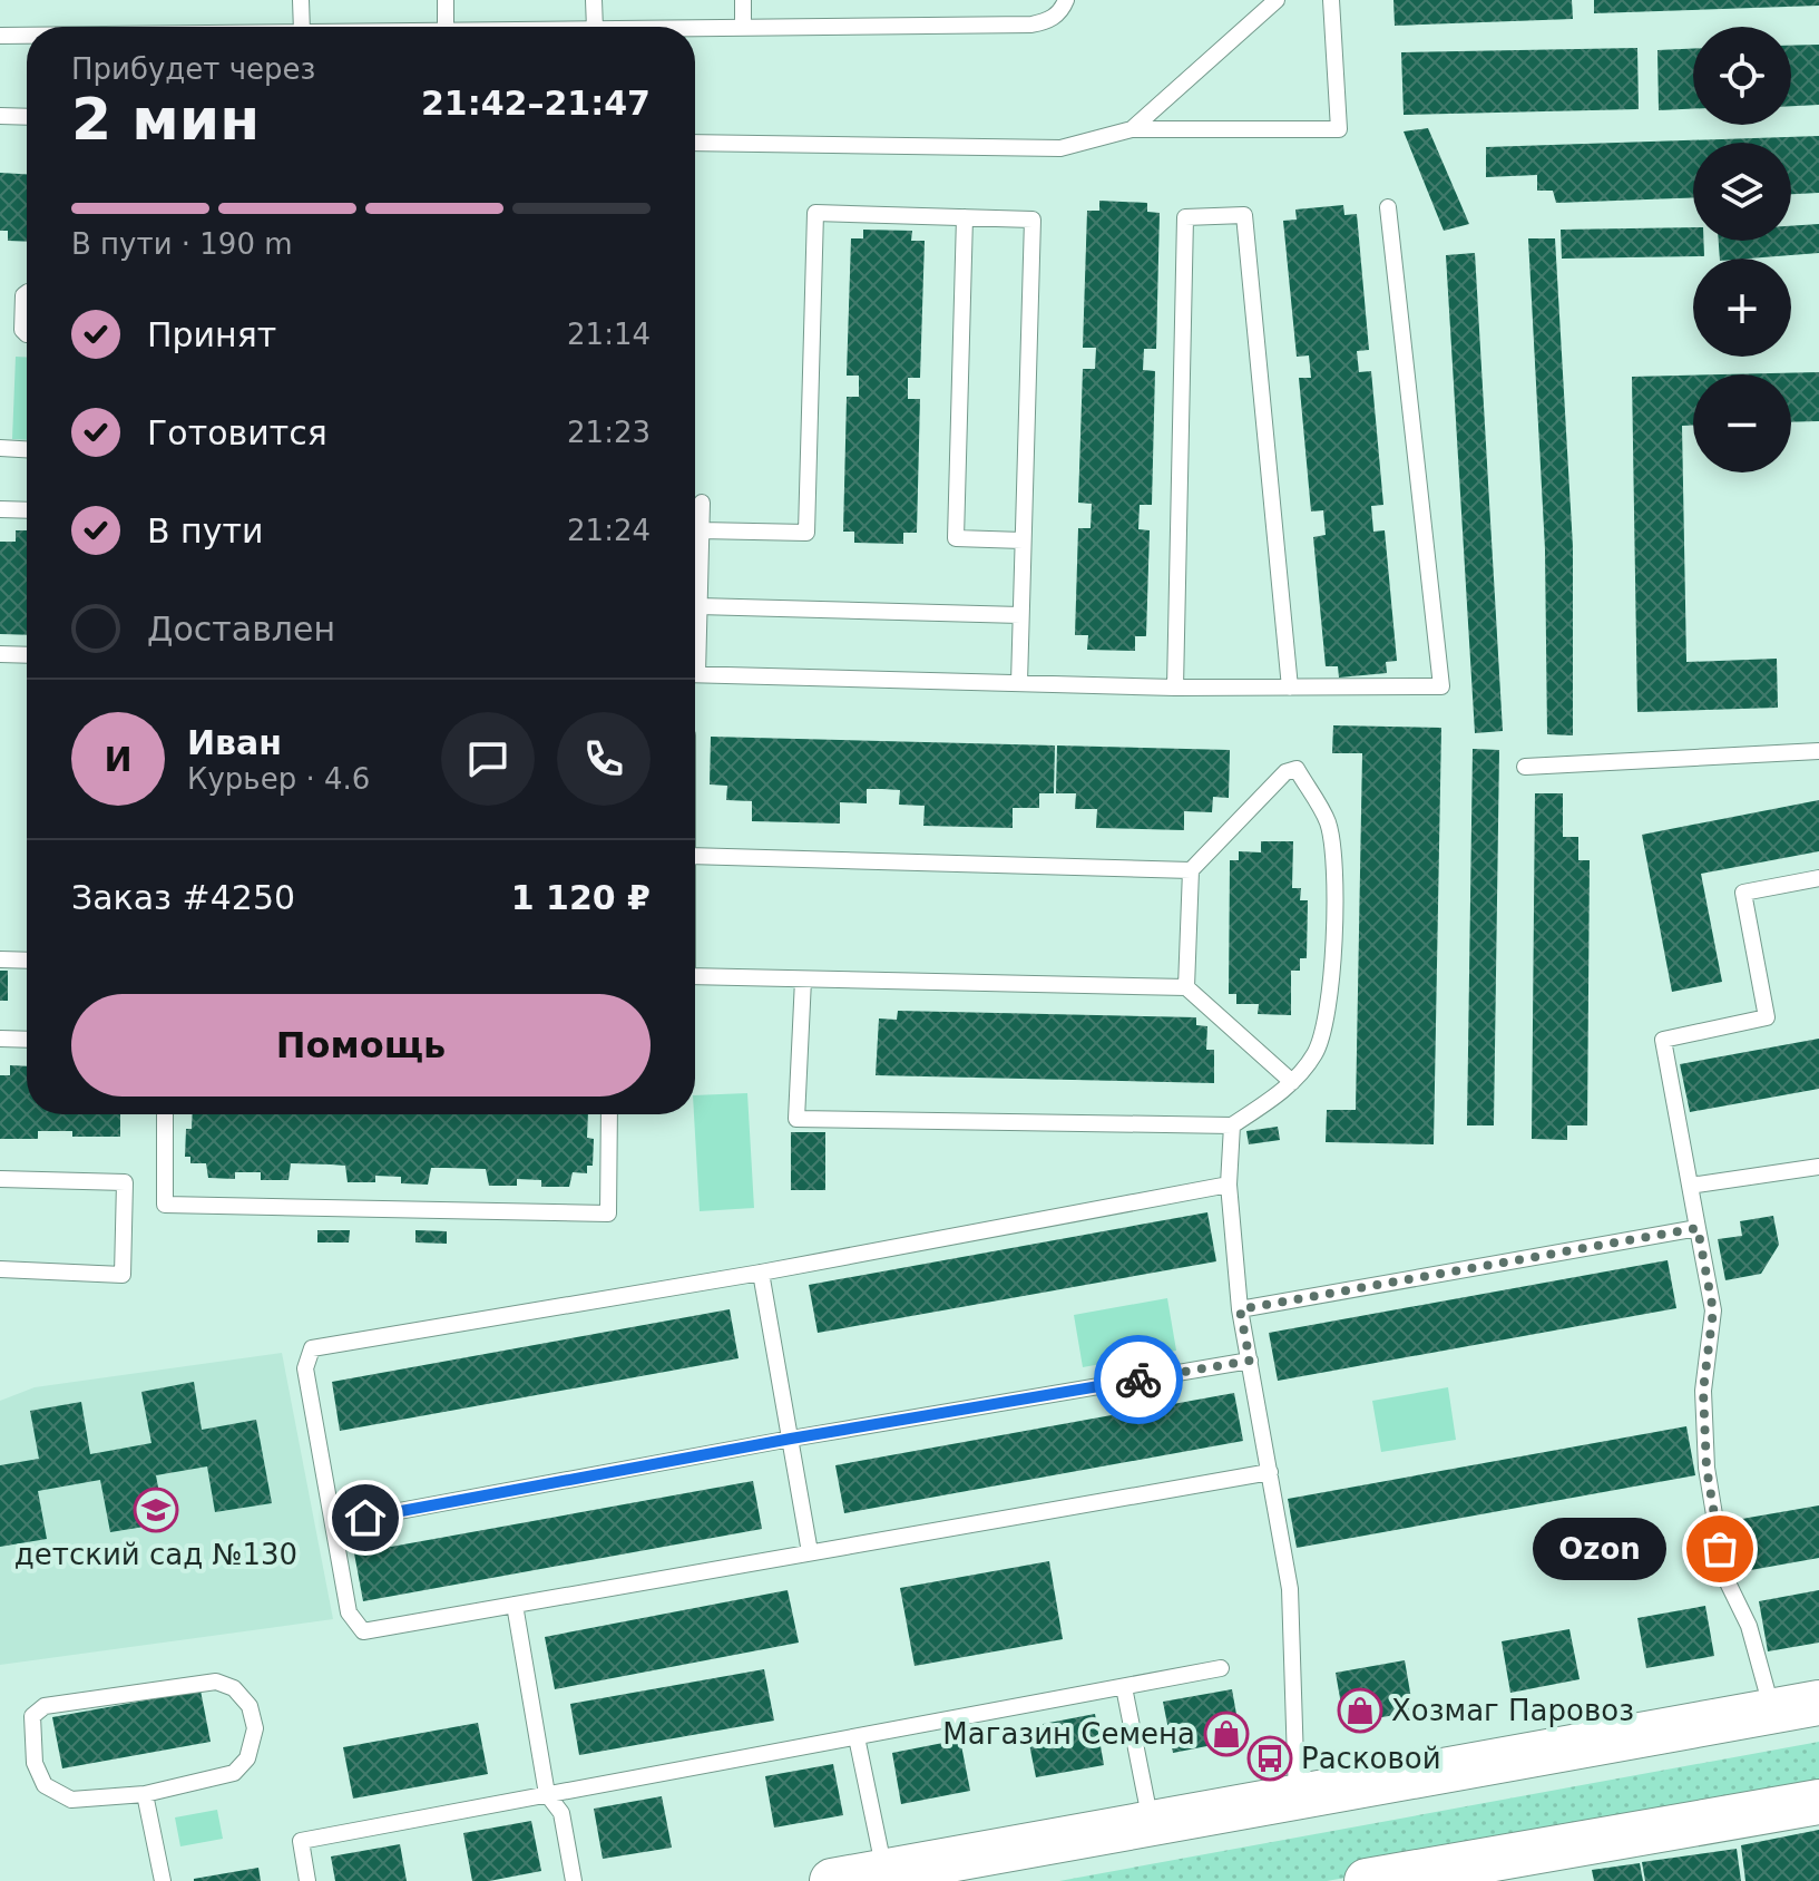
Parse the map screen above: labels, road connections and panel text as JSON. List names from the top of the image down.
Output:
{
  "places": {
    "school or university": ["детский сад №130"],
    "other": ["Ozon"],
    "shop": ["Хозмаг Паровоз", "Магазин Семена"],
    "bus stop": ["Расковой"]
  },
  "page": {
    "map_buttons": ["+", "−"],
    "heading": ["2 мин", "Прибудет через", "21:42–21:47"],
    "panel": [
      "Иван",
      "Курьер · 4.6",
      "Заказ #4250",
      "1 120 ₽"
    ],
    "bar": "В пути · 190 m",
    "list": [
      ["Принят", "21:14"],
      ["Готовится", "21:23"],
      ["В пути", "21:24"],
      "Доставлен"
    ],
    "round": "И",
    "buttons": "Помощь",
    "bubble": "Ozon"
  }
}
